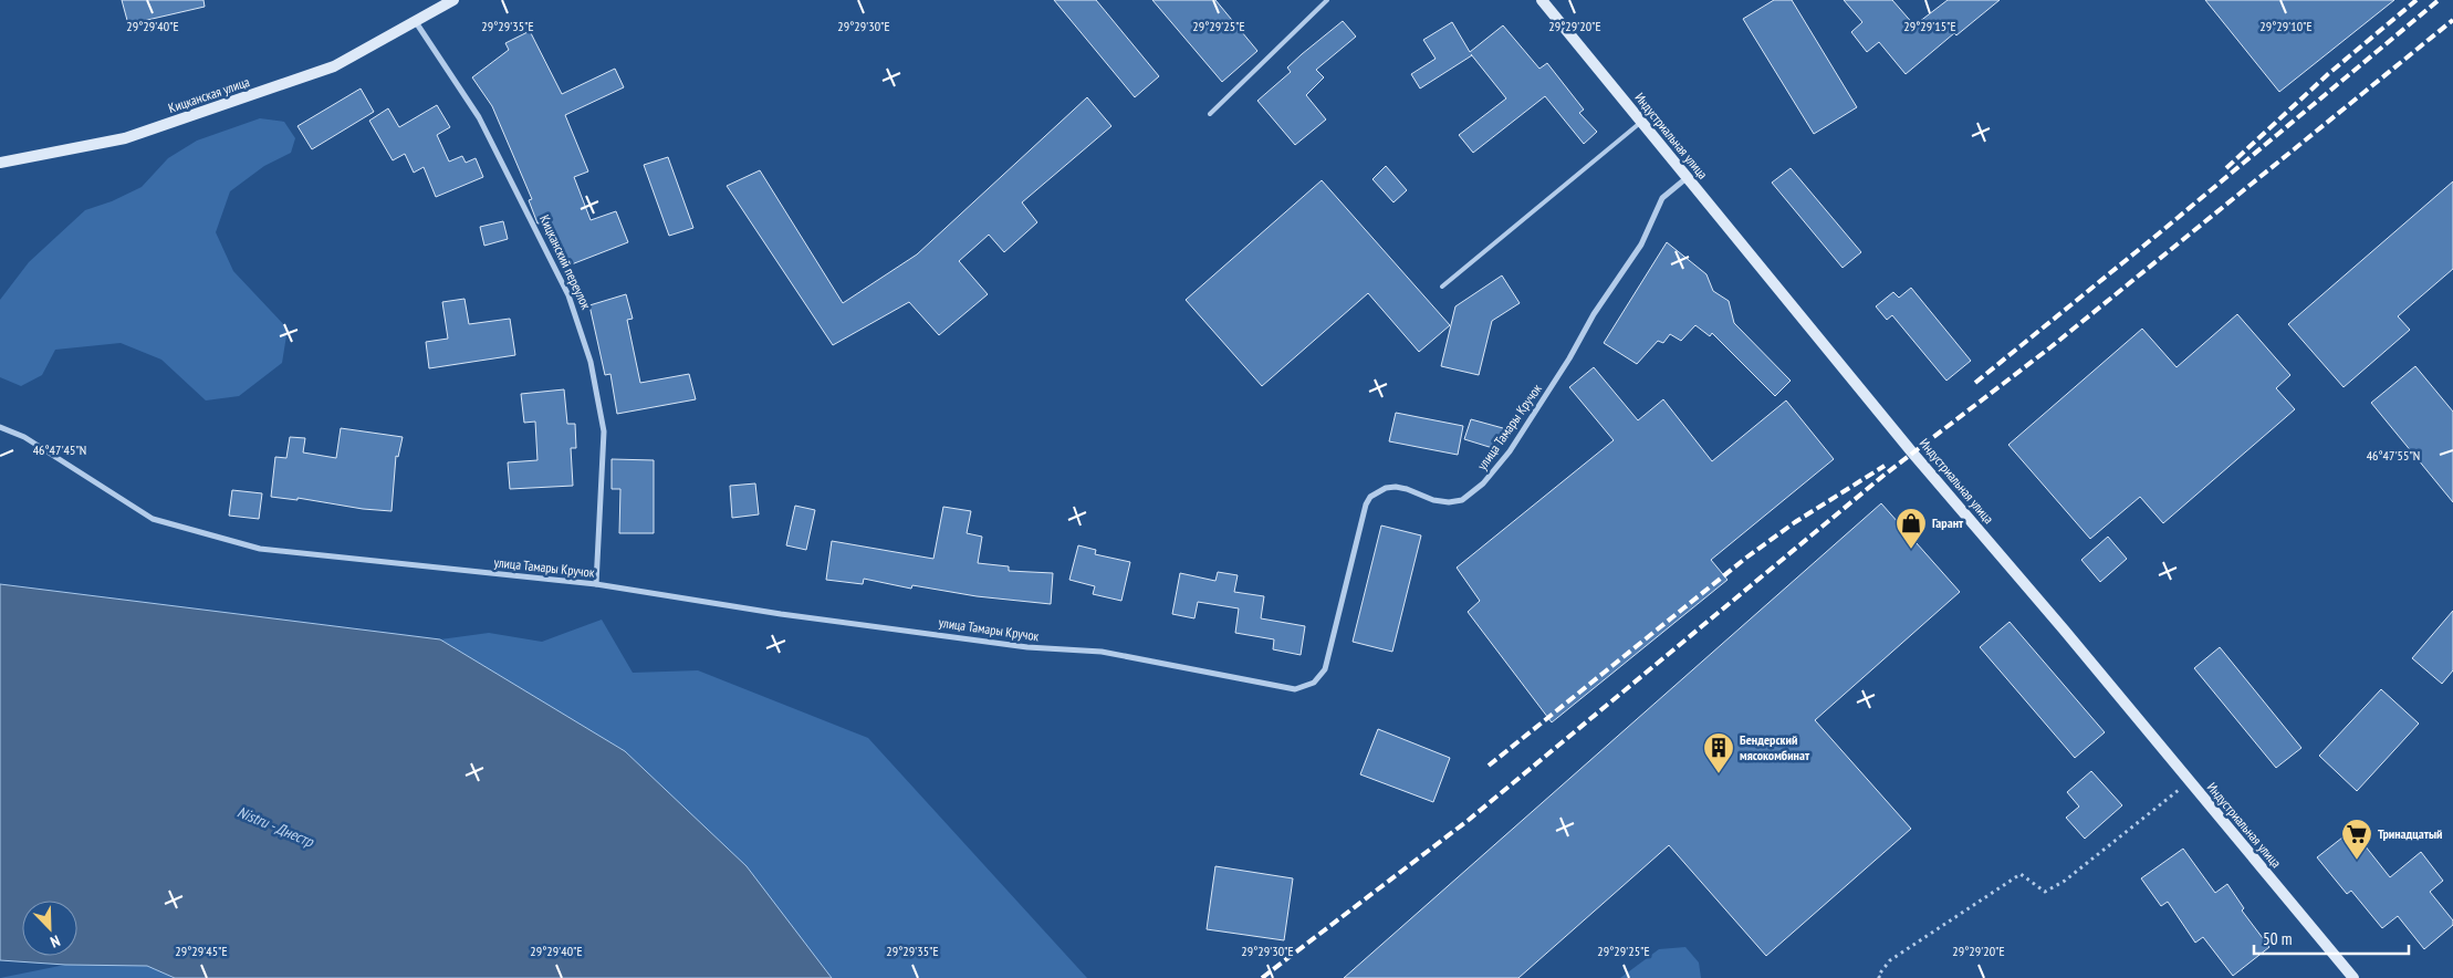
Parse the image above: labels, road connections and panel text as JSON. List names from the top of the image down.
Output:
{
  "streets": {
    "main road": ["Кицканская улица", "Индустриальная улица"],
    "street": ["Кицканский переулок", "улица Тамары Кручок"]
  },
  "crossings": [
    ["Кицканская улица", "Кицканский переулок"],
    ["Индустриальная улица", "улица Тамары Кручок"],
    ["Кицканский переулок", "улица Тамары Кручок"]
  ],
  "water": ["Nistru - Днестр"],
  "places": {
    "shop": ["Гарант"],
    "building": ["Бендерский мясокомбинат"],
    "supermarket": ["Тринадцатый"]
  },
  "scale_bar": "50 m",
  "north": "bottom right",
  "coordinates": [
    "29°29'40\"E",
    "29°29'35\"E",
    "29°29'30\"E",
    "29°29'25\"E",
    "29°29'20\"E",
    "29°29'15\"E",
    "29°29'10\"E",
    "46°47'45\"N",
    "46°47'55\"N",
    "29°29'45\"E"
  ]
}
